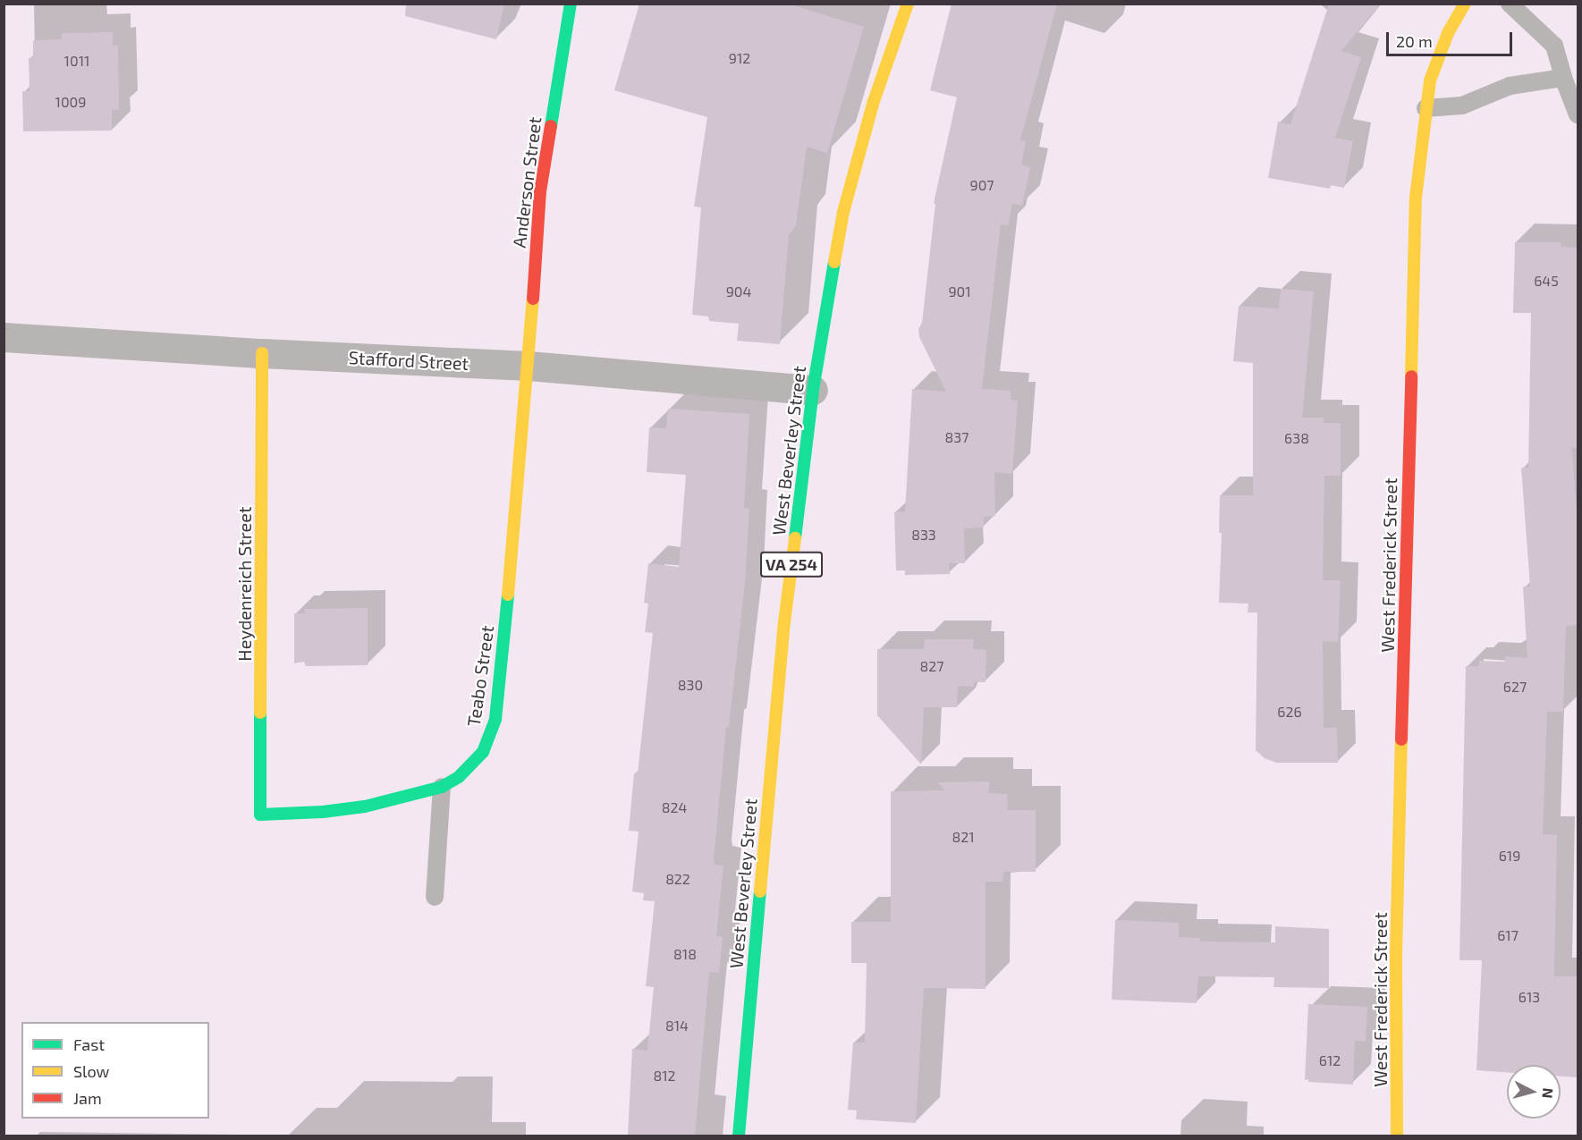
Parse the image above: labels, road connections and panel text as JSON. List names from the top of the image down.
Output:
{
  "streets": {
    "street": [
      "Anderson Street",
      "Stafford Street",
      "West Beverley Street",
      "VA 254",
      "West Frederick Street",
      "Heydenreich Street",
      "Teabo Street"
    ]
  },
  "crossings": [
    ["Anderson Street", "Stafford Street"],
    ["Anderson Street", "Teabo Street"],
    ["Stafford Street", "West Beverley Street"],
    ["Stafford Street", "Heydenreich Street"],
    ["Stafford Street", "Teabo Street"],
    ["Heydenreich Street", "Teabo Street"]
  ],
  "house_numbers": [
    "912",
    "1011",
    "1009",
    "907",
    "645",
    "904",
    "901",
    "837",
    "638",
    "833",
    "827",
    "830",
    "627",
    "626",
    "824",
    "821",
    "619",
    "822",
    "617",
    "818",
    "613",
    "814",
    "612",
    "812"
  ],
  "legend": ["Fast", "Slow", "Jam"],
  "scale_bar": "20 m",
  "north": "right"
}
